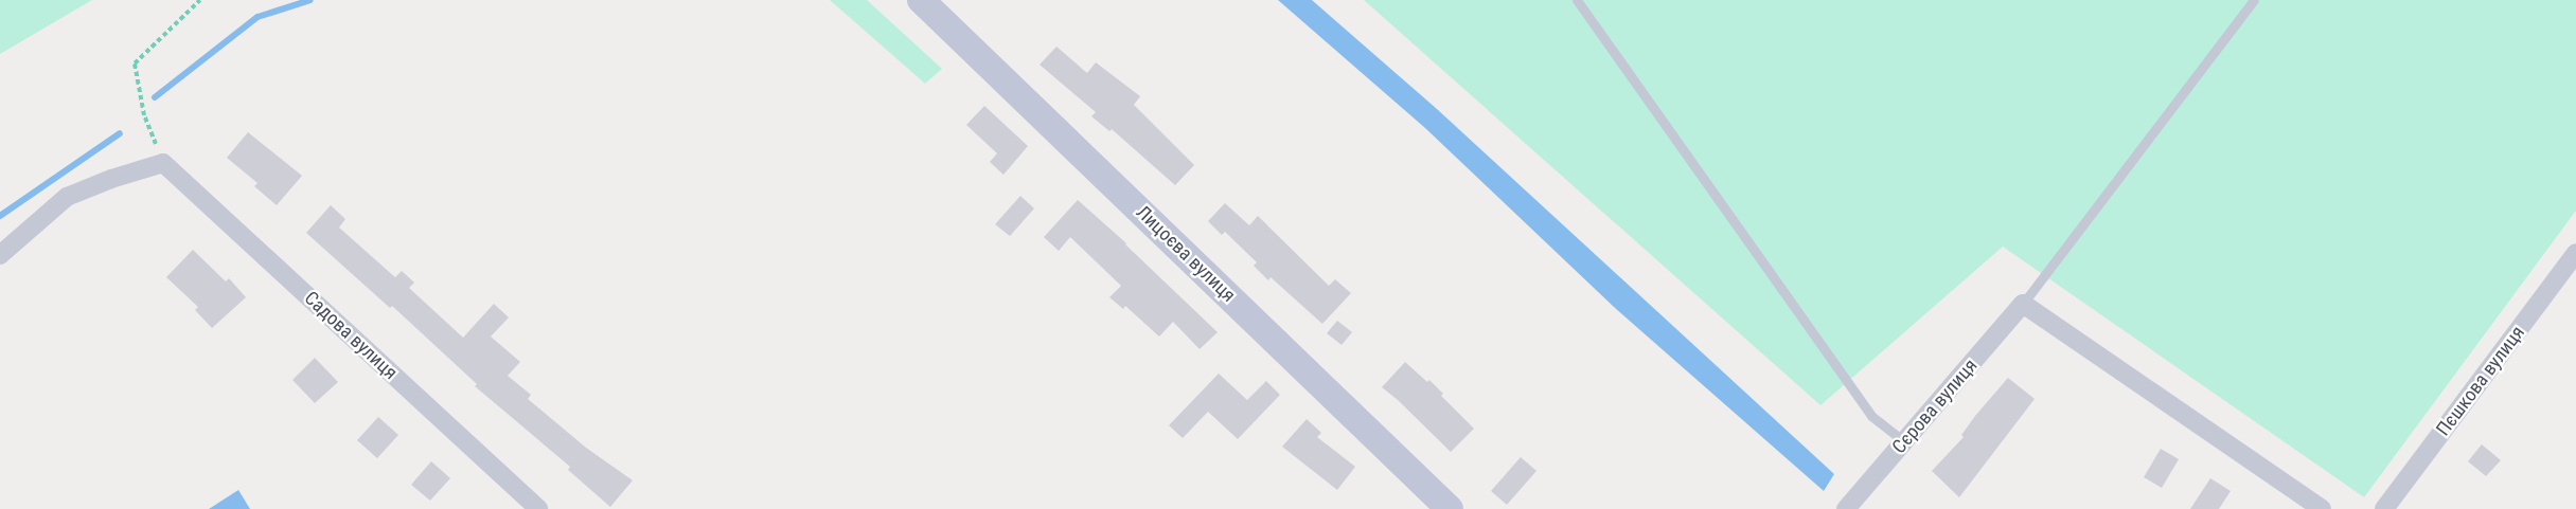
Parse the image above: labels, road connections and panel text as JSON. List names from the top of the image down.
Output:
{
  "streets": {
    "street": [
      "Лицоєва вулиця",
      "Садова вулиця",
      "Пєшкова вулиця",
      "Сєрова вулиця"
    ]
  }
}
